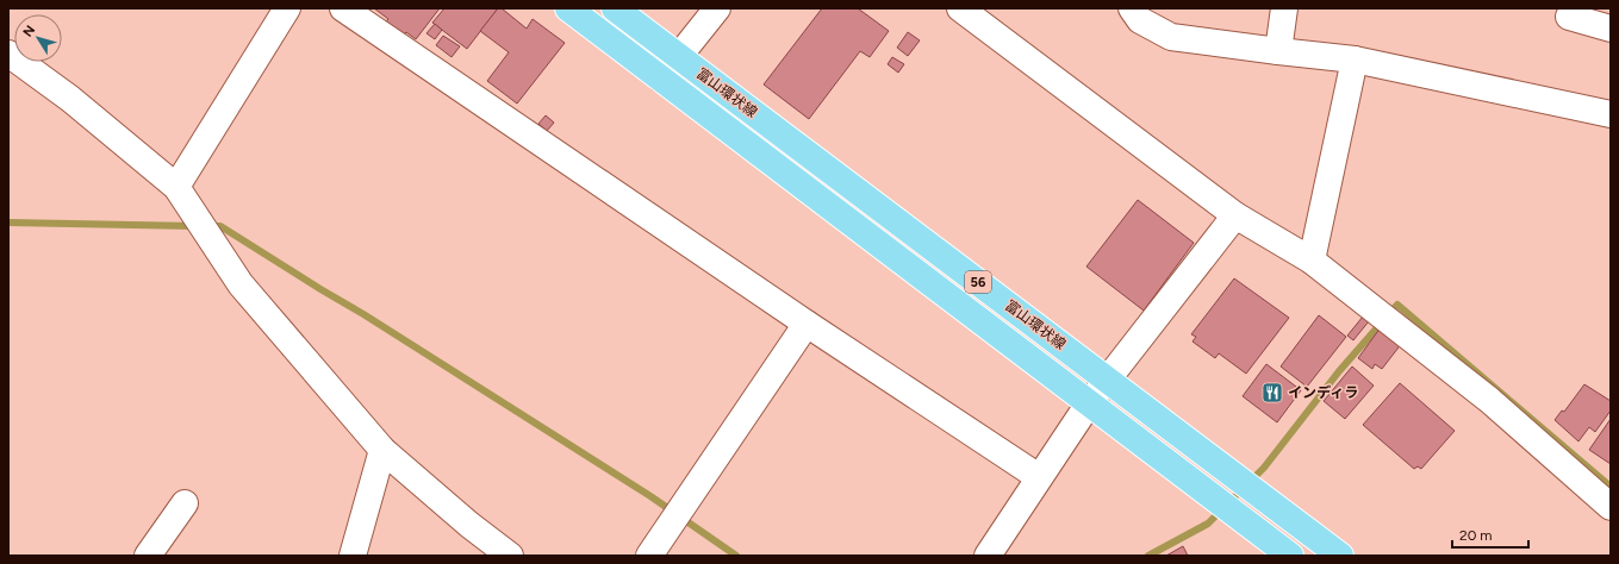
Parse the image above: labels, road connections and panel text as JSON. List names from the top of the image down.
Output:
{
  "streets": {
    "main road": ["富山環状線", "56"]
  },
  "places": {
    "restaurant": ["インディラ"]
  },
  "scale_bar": "20 m",
  "north": "top left"
}
